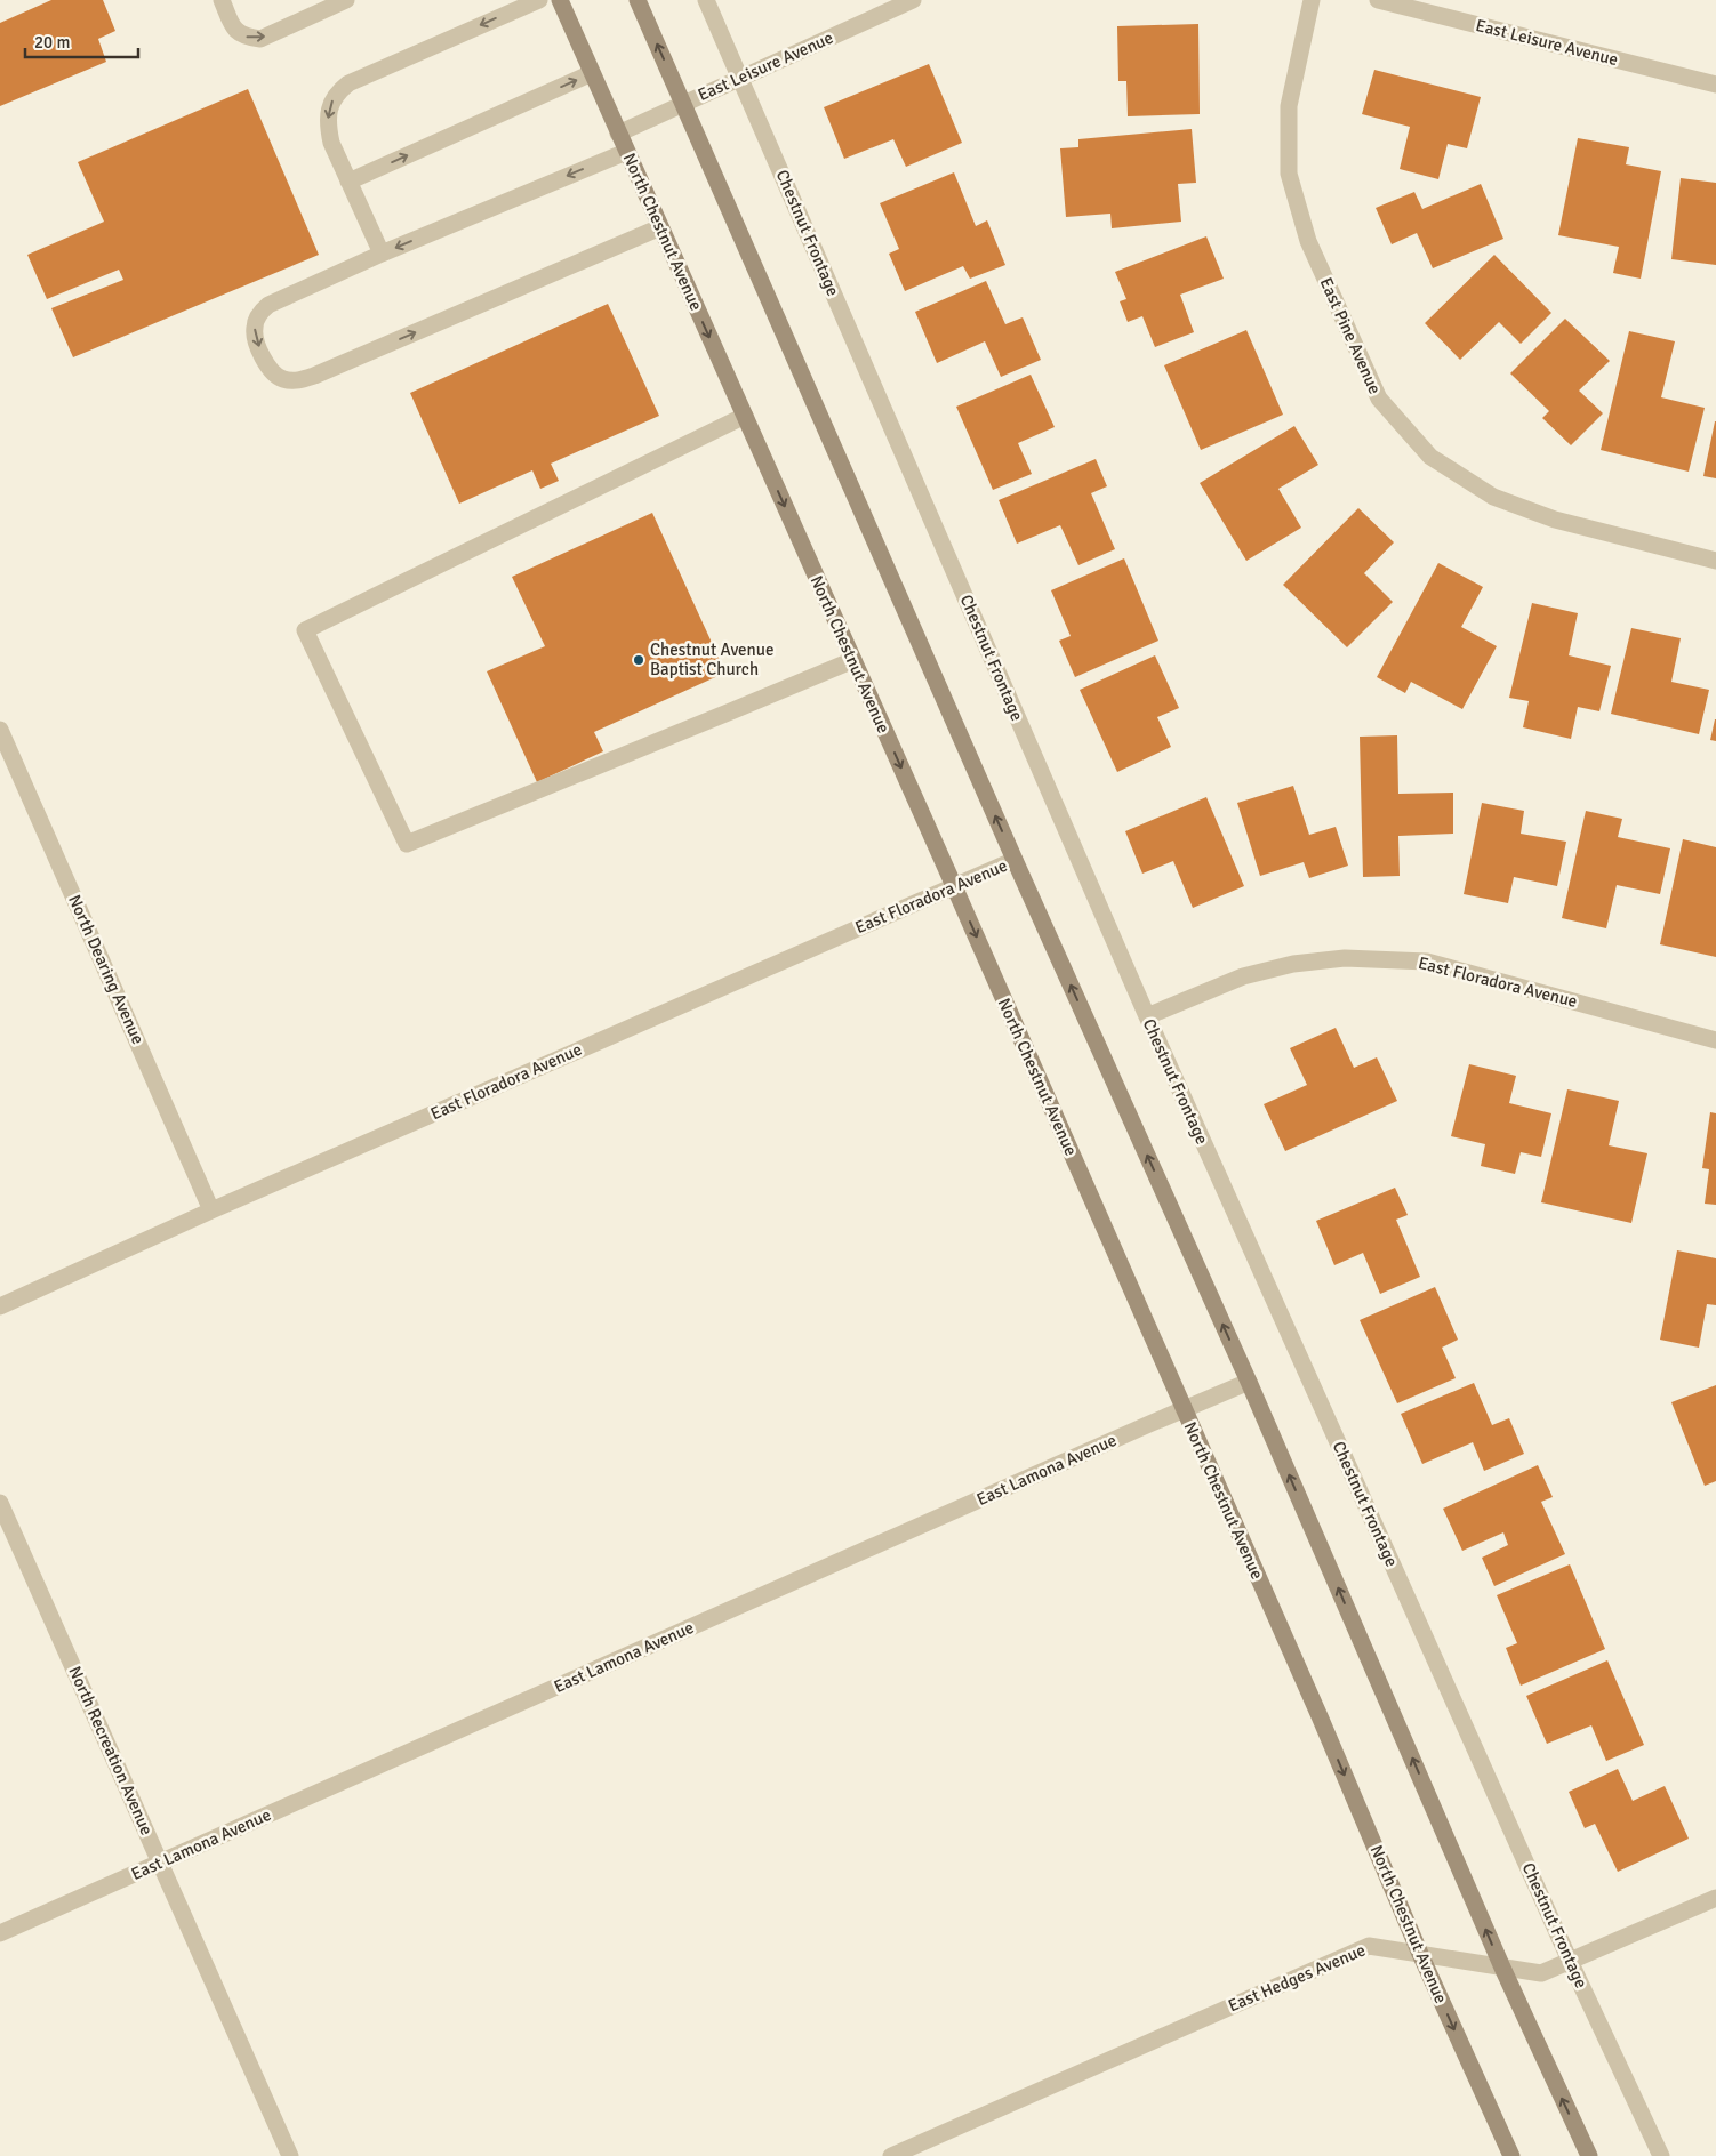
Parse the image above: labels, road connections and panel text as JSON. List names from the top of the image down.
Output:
{
  "streets": {
    "main road": ["North Chestnut Avenue"],
    "street": [
      "East Leisure Avenue",
      "Chestnut Frontage",
      "East Pine Avenue",
      "East Floradora Avenue",
      "North Dearing Avenue",
      "East Lamona Avenue",
      "North Recreation Avenue",
      "East Hedges Avenue"
    ]
  },
  "crossings": [
    ["East Leisure Avenue", "North Chestnut Avenue"],
    ["East Leisure Avenue", "Chestnut Frontage"],
    ["North Chestnut Avenue", "East Floradora Avenue"],
    ["North Chestnut Avenue", "East Lamona Avenue"],
    ["North Chestnut Avenue", "East Hedges Avenue"],
    ["Chestnut Frontage", "East Floradora Avenue"],
    ["Chestnut Frontage", "East Hedges Avenue"],
    ["East Floradora Avenue", "North Dearing Avenue"],
    ["East Lamona Avenue", "North Recreation Avenue"]
  ],
  "places": ["Chestnut Avenue Baptist Church"],
  "scale_bar": "20 m"
}
